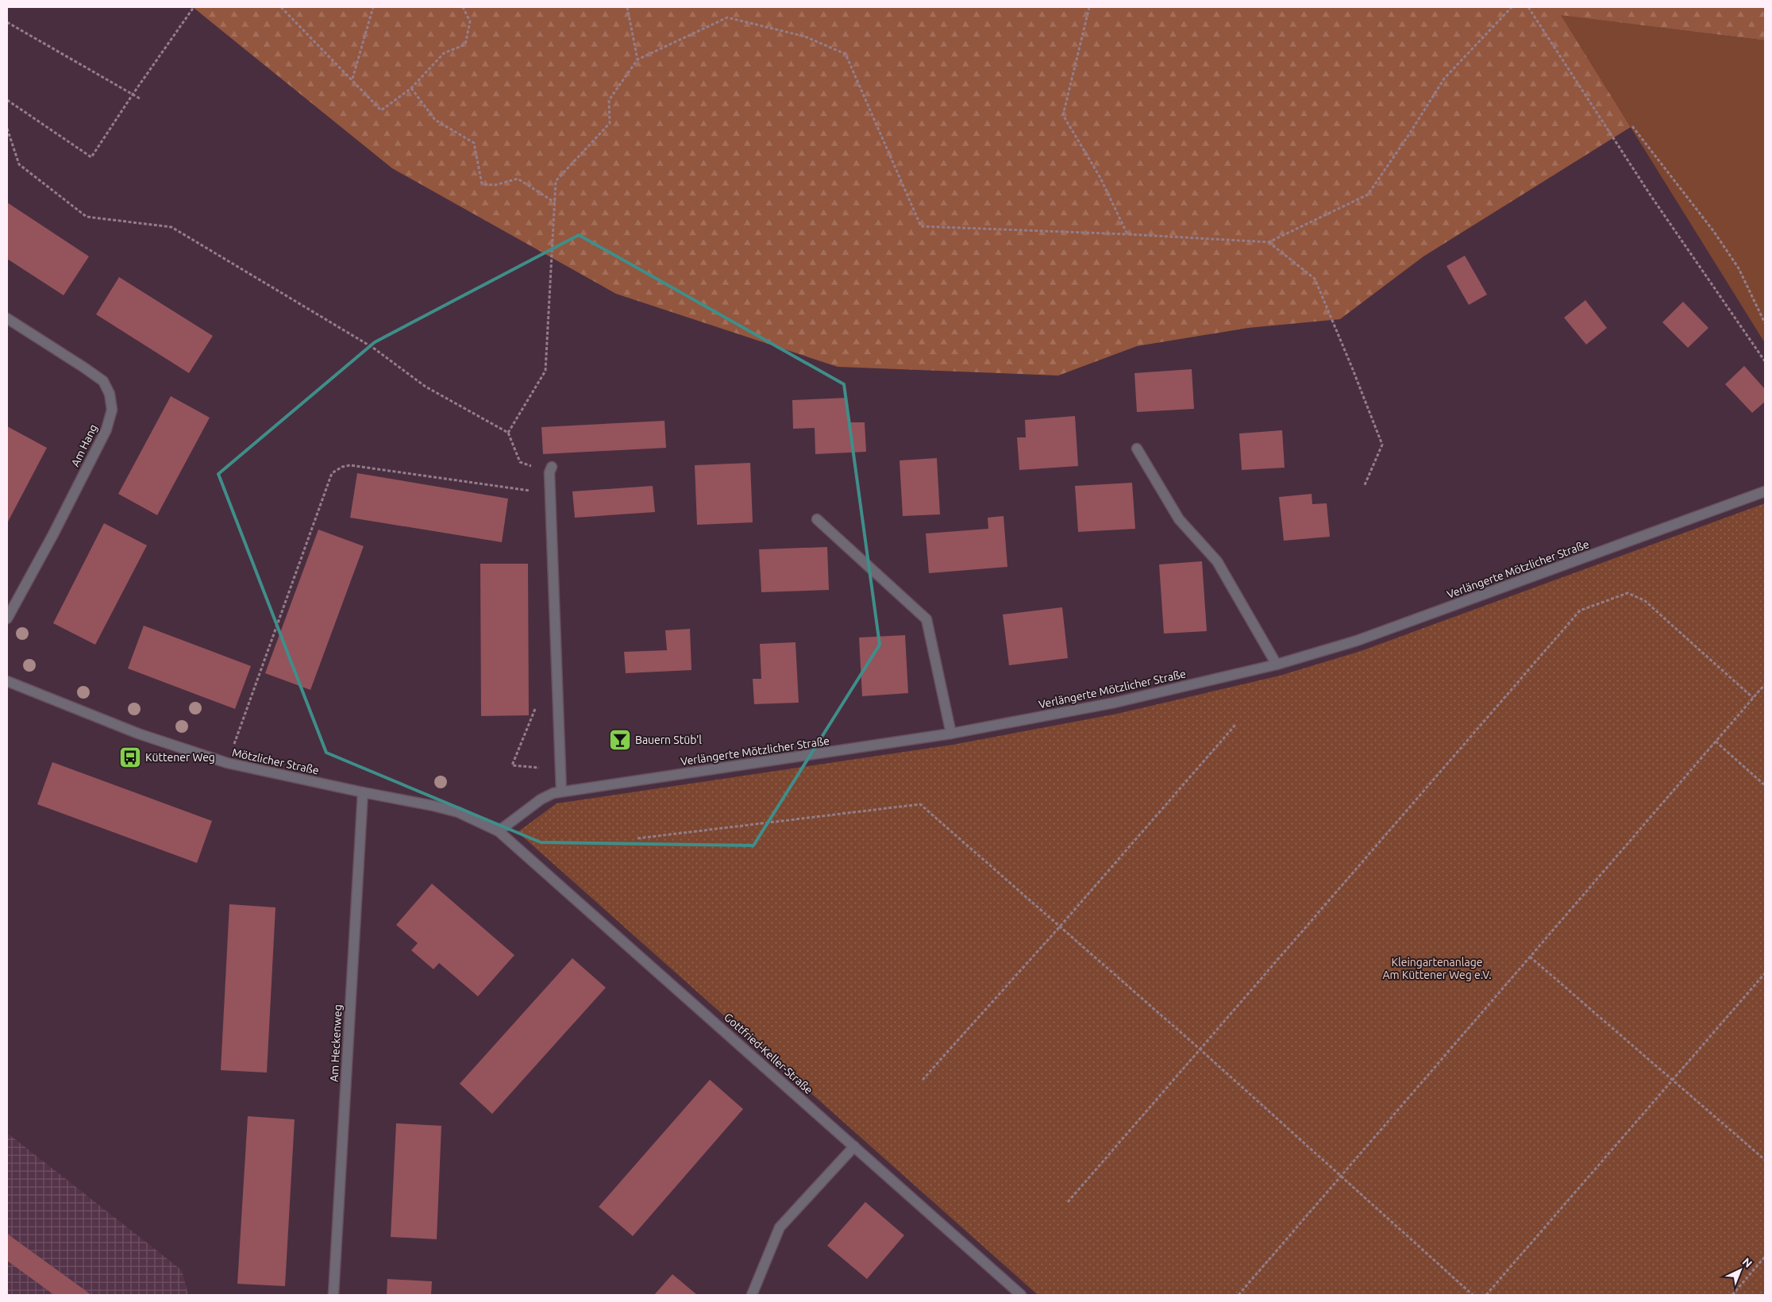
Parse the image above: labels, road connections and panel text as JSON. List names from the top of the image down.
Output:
{
  "streets": {
    "street": [
      "Am Hang",
      "Verlängerte Mötzlicher Straße",
      "Mötzlicher Straße",
      "Am Heckenweg",
      "Gottfried-Keller-Straße"
    ]
  },
  "crossings": [
    ["Verlängerte Mötzlicher Straße", "Mötzlicher Straße"],
    ["Verlängerte Mötzlicher Straße", "Gottfried-Keller-Straße"],
    ["Mötzlicher Straße", "Am Heckenweg"],
    ["Mötzlicher Straße", "Gottfried-Keller-Straße"]
  ],
  "parks": ["Kleingartenanlage Am Küttener Weg e.V."],
  "places": {
    "bar": ["Bauern Stüb'l"],
    "bus stop": ["Küttener Weg"]
  },
  "north": "top right"
}
